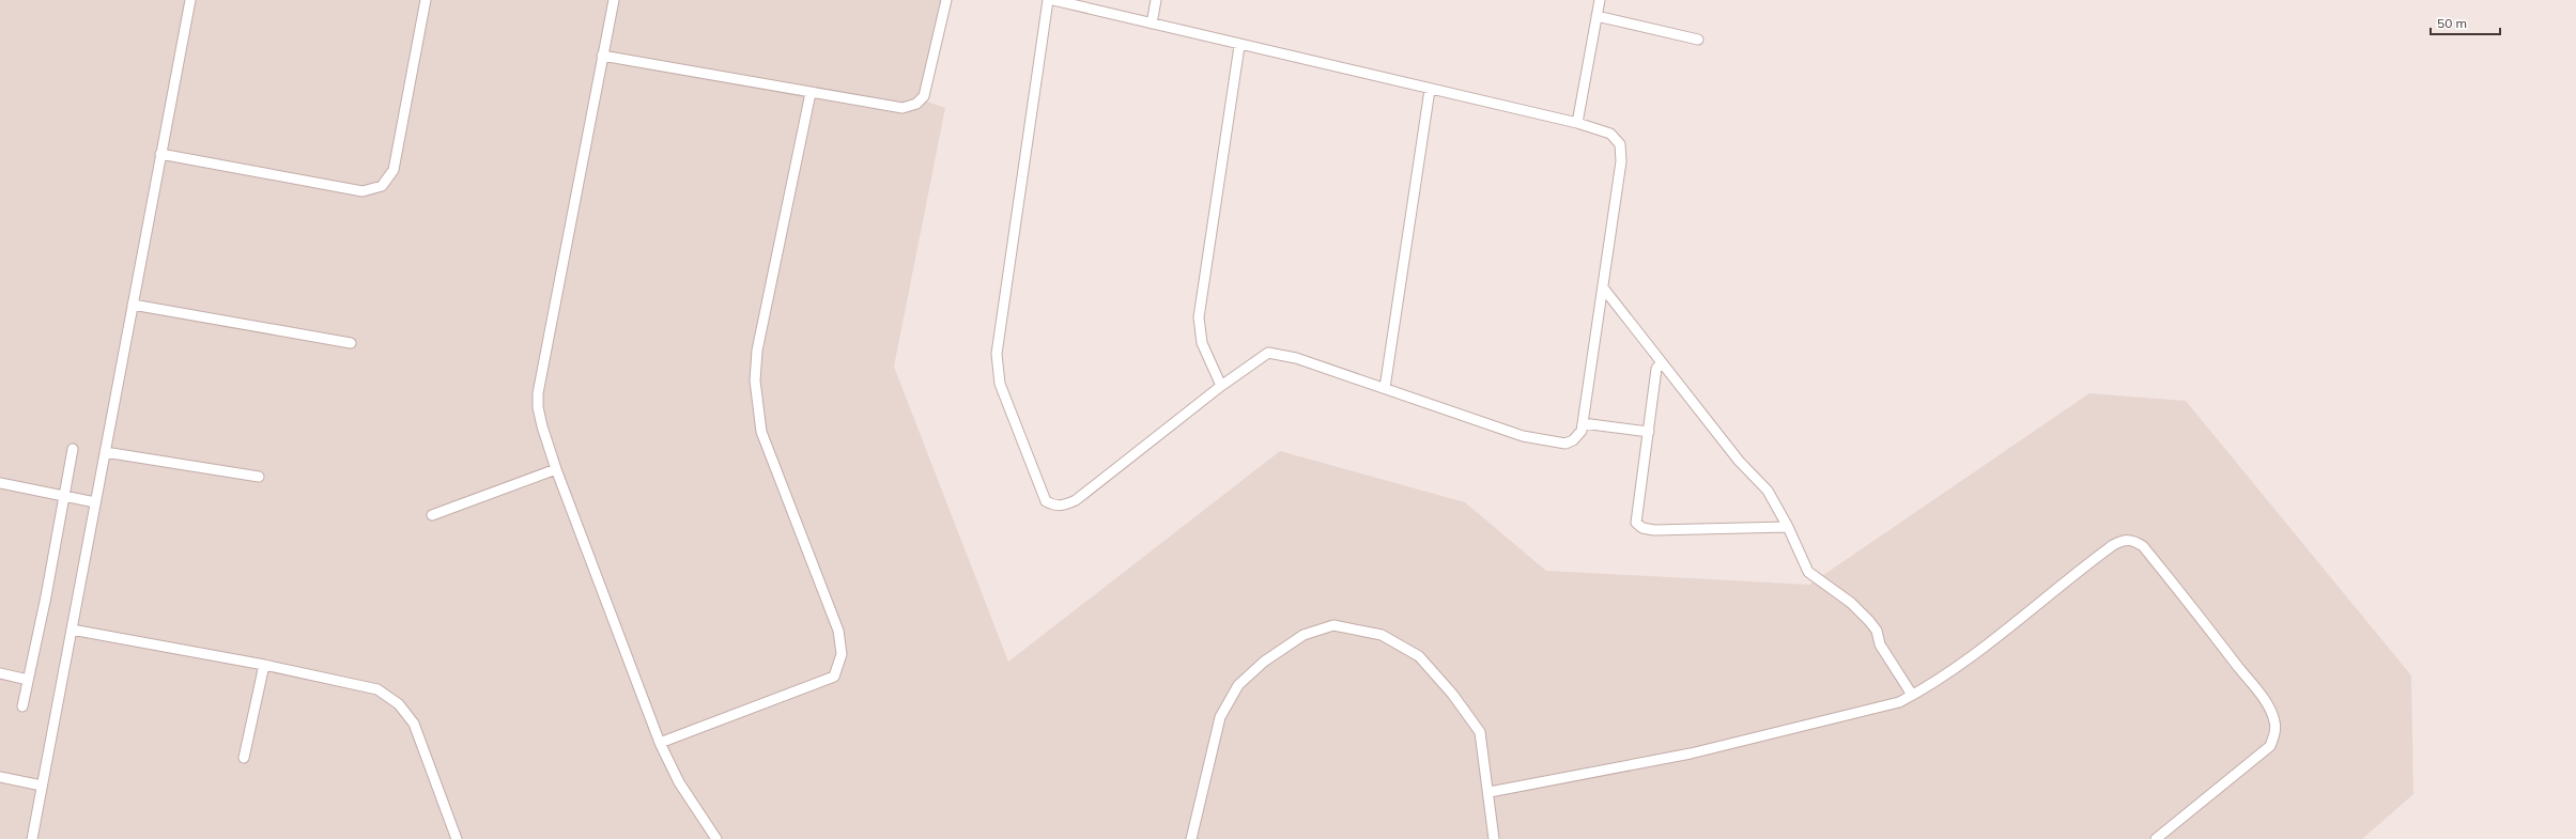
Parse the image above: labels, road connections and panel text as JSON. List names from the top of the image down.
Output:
{
  "scale_bar": "50 m"
}
